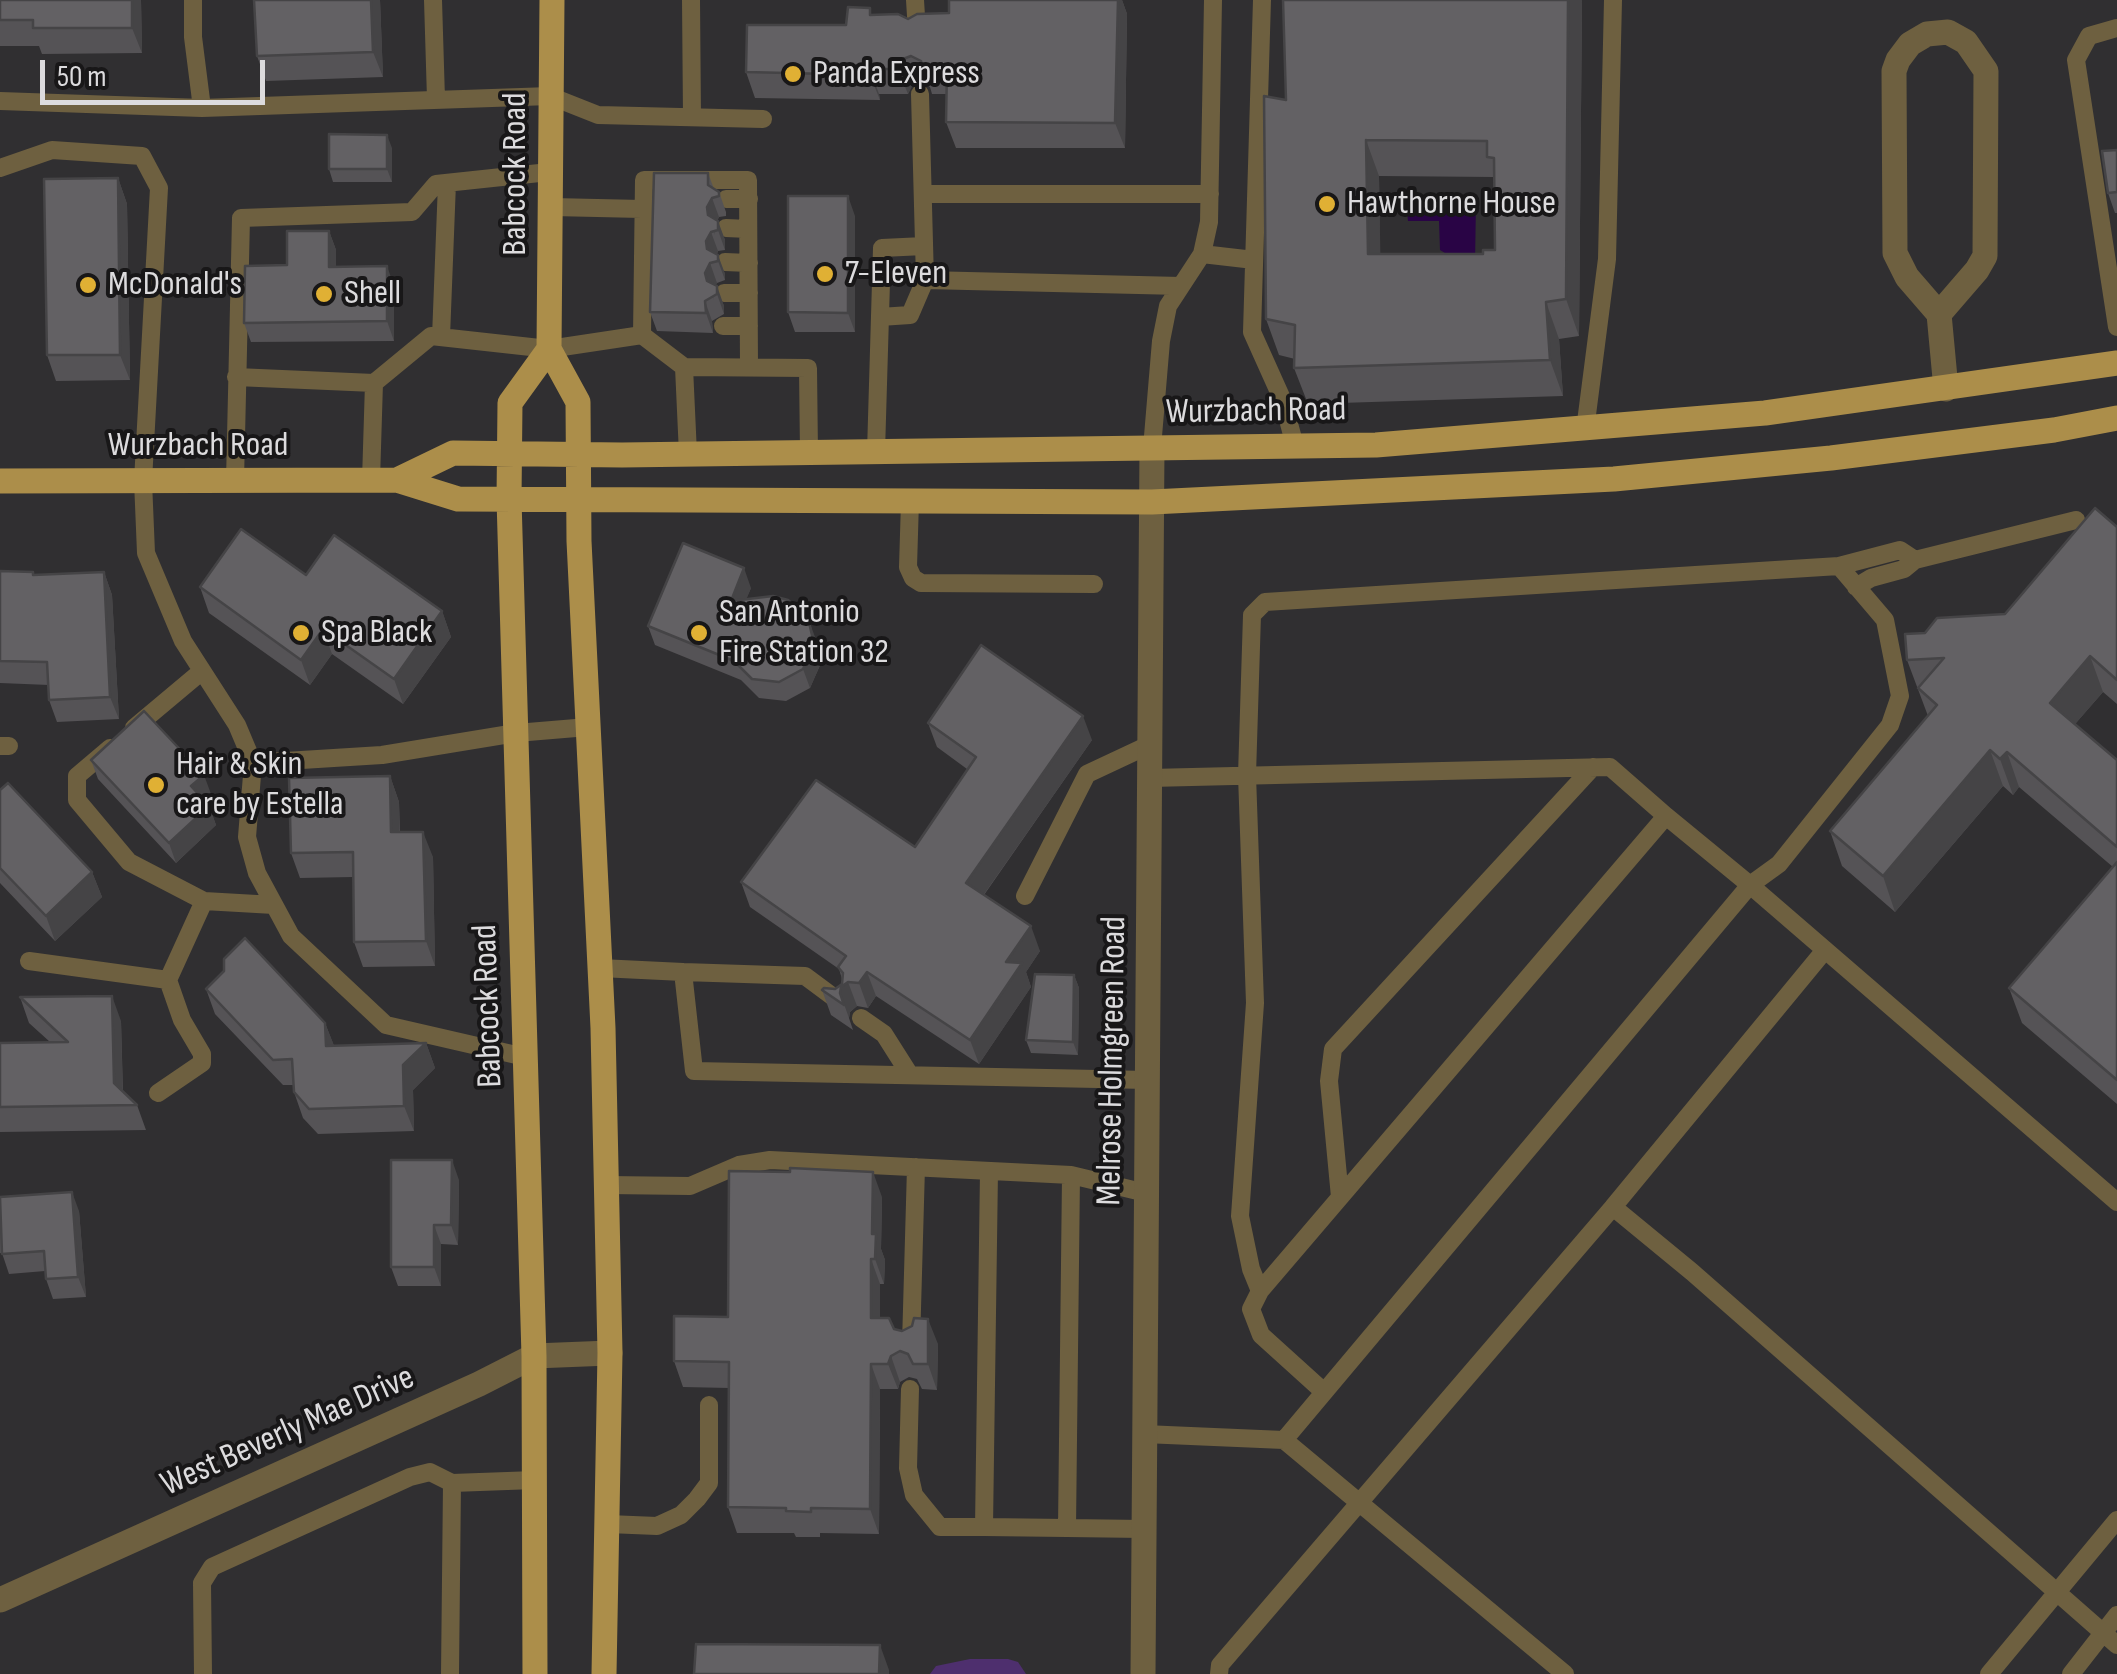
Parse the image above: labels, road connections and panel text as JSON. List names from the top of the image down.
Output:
{
  "streets": {
    "main road": ["Babcock Road", "Wurzbach Road"],
    "street": ["Melrose Holmgreen Road", "West Beverly Mae Drive"]
  },
  "crossings": [
    ["Babcock Road", "Wurzbach Road"],
    ["Babcock Road", "West Beverly Mae Drive"],
    ["Wurzbach Road", "Melrose Holmgreen Road"]
  ],
  "places": [
    "Panda Express",
    "Hawthorne House",
    "7-Eleven",
    "McDonald's",
    "Shell",
    "Spa Black",
    "San Antonio Fire Station 32",
    "Hair & Skin care by Estella"
  ],
  "scale_bar": "50 m"
}
